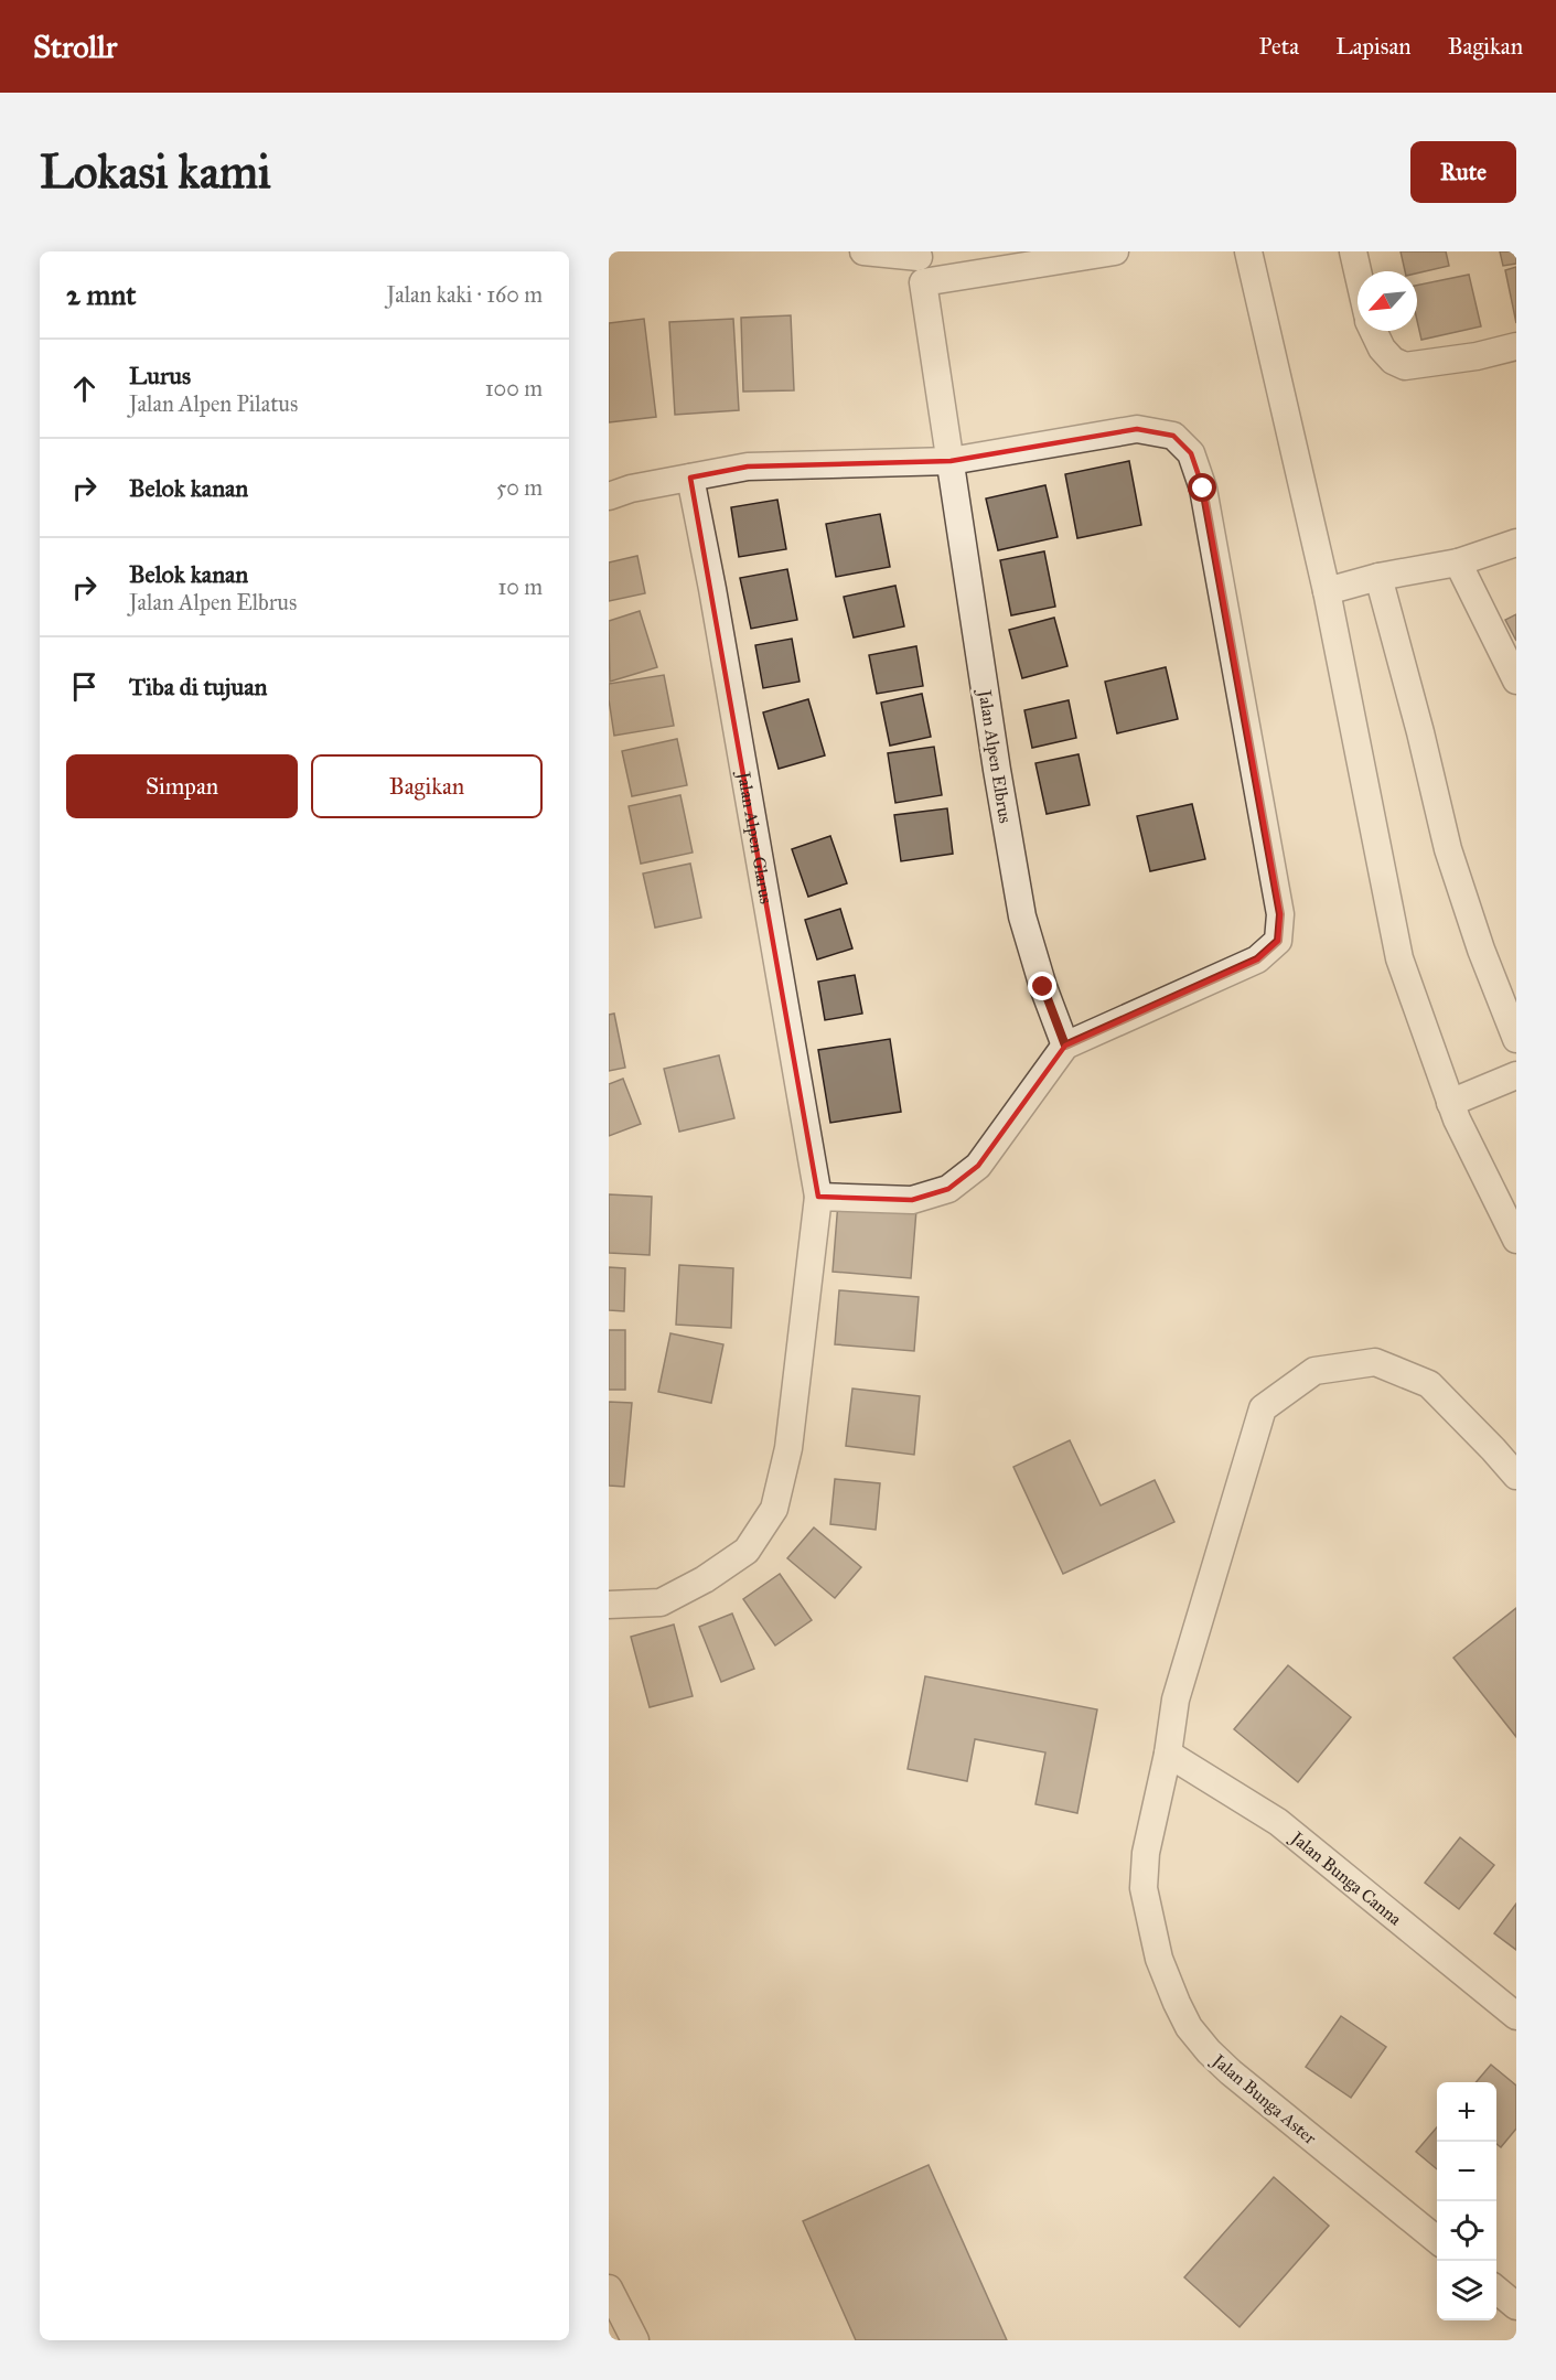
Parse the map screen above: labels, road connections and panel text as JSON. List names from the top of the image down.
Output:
{
  "streets": {
    "street": [
      "Jalan Alpen Elbrus",
      "Jalan Alpen Glarus",
      "Jalan Bunga Canna",
      "Jalan Bunga Aster"
    ]
  },
  "crossings": [
    ["Jalan Bunga Canna", "Jalan Bunga Aster"]
  ],
  "north": "bottom left",
  "page": {
    "header": "Strollr",
    "nav": ["Peta", "Lapisan", "Bagikan"],
    "buttons": [
      "Rute",
      ["Simpan", "Bagikan"]
    ],
    "title": "Lokasi kami",
    "heading": ["2 mnt", "Jalan kaki · 160 m"],
    "list": [
      ["Lurus", "Jalan Alpen Pilatus", "100 m"],
      ["Belok kanan", "50 m"],
      ["Belok kanan", "Jalan Alpen Elbrus", "10 m"],
      "Tiba di tujuan"
    ],
    "map_buttons": ["+", "−"]
  }
}
